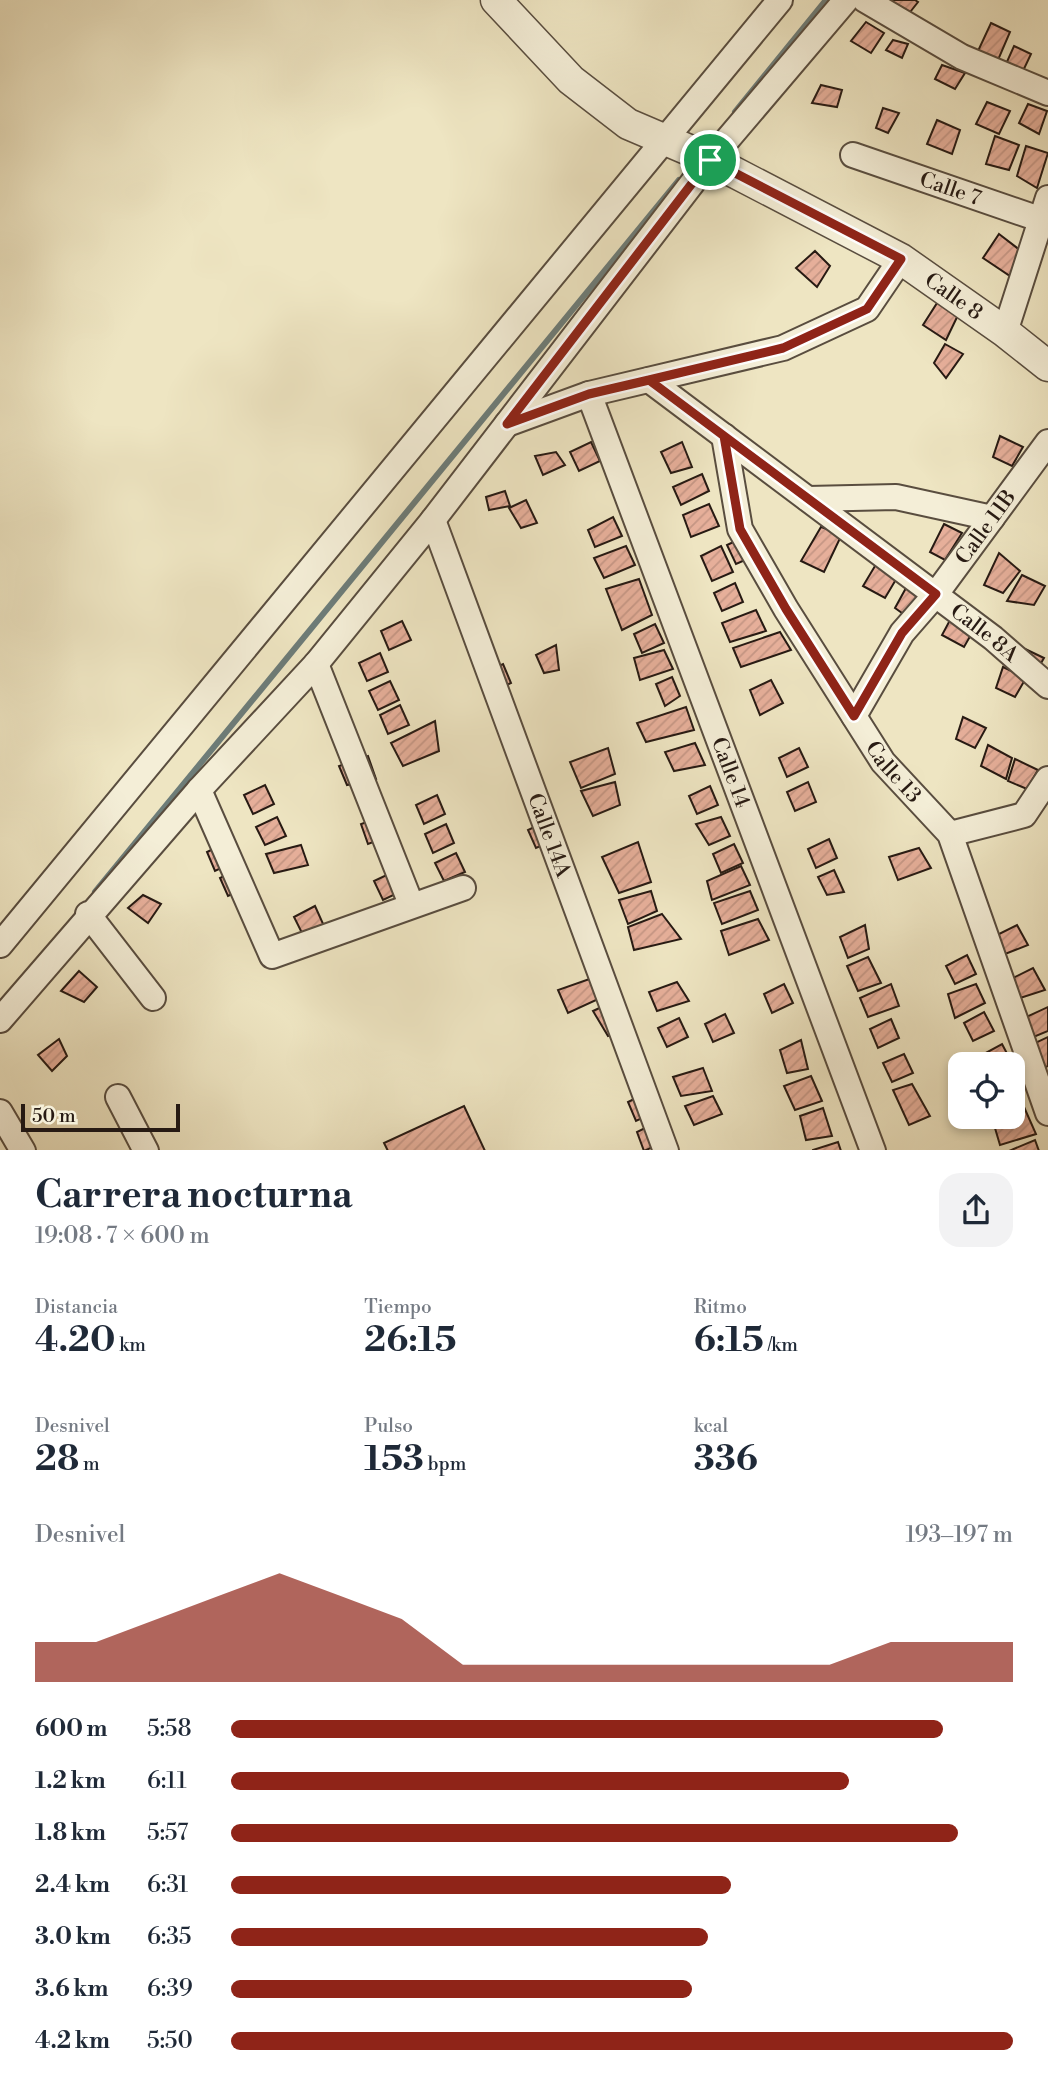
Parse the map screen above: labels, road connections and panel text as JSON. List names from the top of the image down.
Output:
{
  "streets": {
    "street": [
      "Calle 7",
      "Calle 8",
      "Calle 11B",
      "Calle 8A",
      "Calle 13",
      "Calle 14",
      "Calle 14A"
    ]
  },
  "crossings": [
    ["Calle 11B", "Calle 8A"],
    ["Calle 11B", "Calle 13"],
    ["Calle 8A", "Calle 13"]
  ],
  "scale_bar": "50 m",
  "page": {
    "scale": "50 m",
    "heading": ["Carrera nocturna", "19:08 · 7 × 600 m"],
    "stats": [
      ["Distancia", "4.20 km"],
      ["Tiempo", "26:15"],
      ["Ritmo", "6:15 /km"],
      ["Desnivel", "28 m"],
      ["Pulso", "153 bpm"],
      ["kcal", "336"]
    ],
    "chart": ["Desnivel", "193–197 m"],
    "list": [
      {
        "name": "600 m",
        "note": "5:58"
      },
      {
        "name": "1.2 km",
        "note": "6:11"
      },
      {
        "name": "1.8 km",
        "note": "5:57"
      },
      {
        "name": "2.4 km",
        "note": "6:31"
      },
      {
        "name": "3.0 km",
        "note": "6:35"
      },
      {
        "name": "3.6 km",
        "note": "6:39"
      },
      {
        "name": "4.2 km",
        "note": "5:50"
      }
    ]
  }
}
